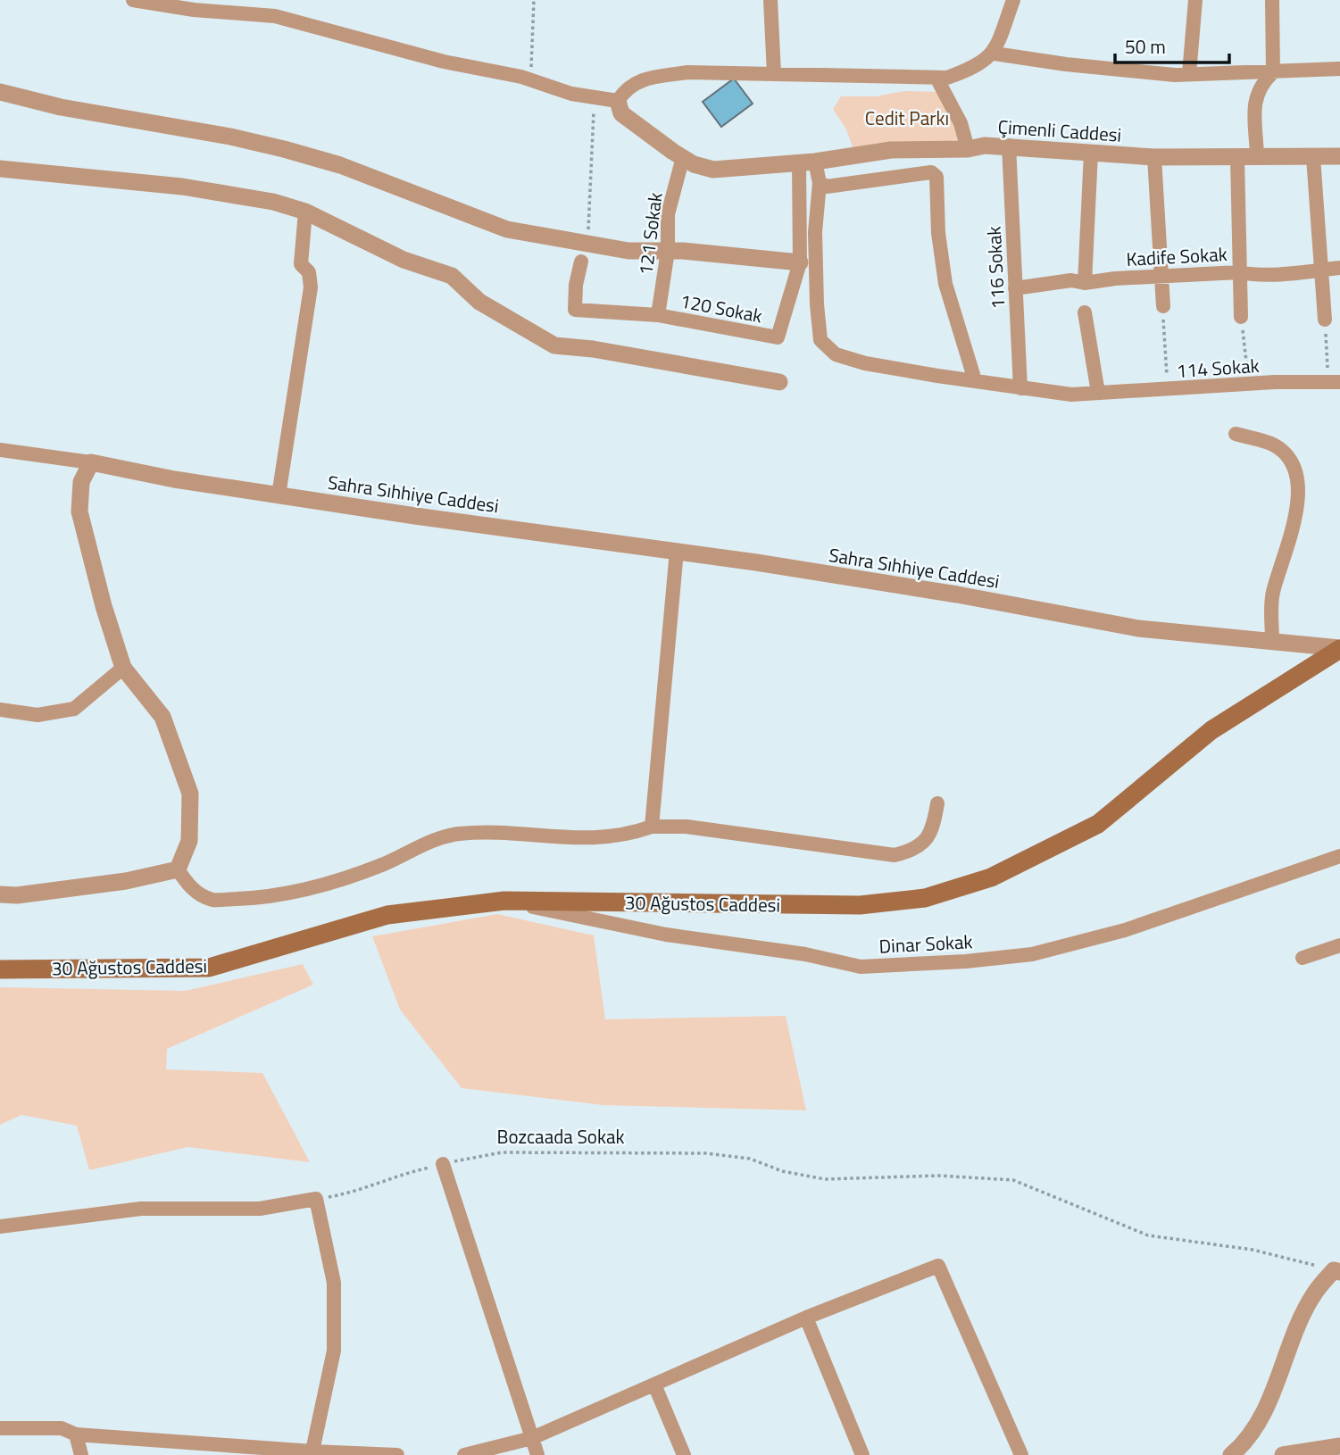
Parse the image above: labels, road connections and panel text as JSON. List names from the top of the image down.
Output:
{
  "streets": {
    "main road": ["30 Ağustos Caddesi"],
    "street": [
      "Çimenli Caddesi",
      "121 Sokak",
      "Kadife Sokak",
      "116 Sokak",
      "120 Sokak",
      "114 Sokak",
      "Sahra Sıhhiye Caddesi",
      "Dinar Sokak"
    ],
    "path": ["Bozcaada Sokak"]
  },
  "crossings": [
    ["Çimenli Caddesi", "121 Sokak"],
    ["Çimenli Caddesi", "116 Sokak"],
    ["Çimenli Caddesi", "114 Sokak"],
    ["121 Sokak", "120 Sokak"],
    ["Kadife Sokak", "116 Sokak"],
    ["116 Sokak", "114 Sokak"],
    ["Sahra Sıhhiye Caddesi", "30 Ağustos Caddesi"],
    ["30 Ağustos Caddesi", "Dinar Sokak"]
  ],
  "parks": ["Cedit Parkı"],
  "scale_bar": "50 m"
}
